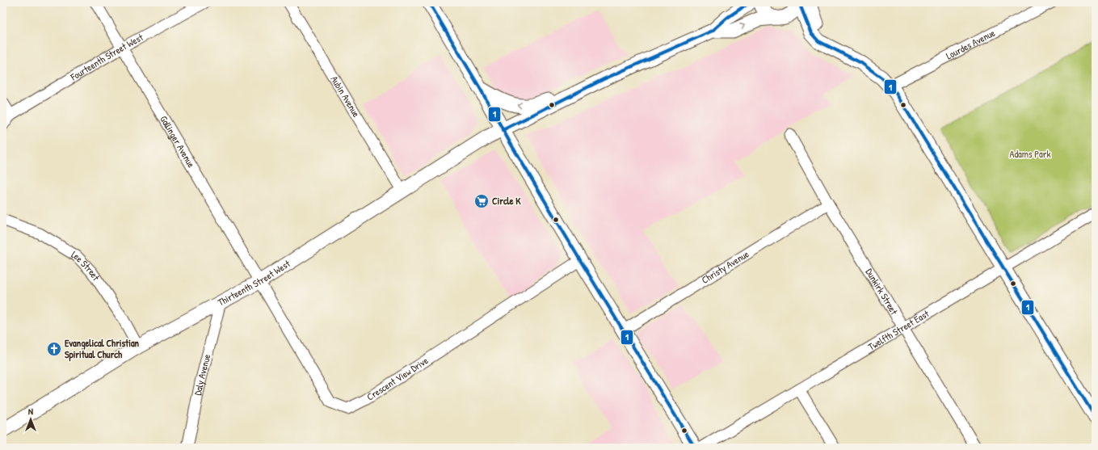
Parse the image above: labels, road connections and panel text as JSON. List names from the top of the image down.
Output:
{
  "streets": {
    "street": [
      "Lourdes Avenue",
      "Fourteenth Street West",
      "Aubin Avenue",
      "Gallinger Avenue",
      "Lee Street",
      "Christy Avenue",
      "Thirteenth Street West",
      "Dunkirk Street",
      "Twelfth Street East",
      "Daly Avenue",
      "Crescent View Drive"
    ]
  },
  "crossings": [
    ["Fourteenth Street West", "Gallinger Avenue"],
    ["Aubin Avenue", "Thirteenth Street West"],
    ["Gallinger Avenue", "Thirteenth Street West"],
    ["Gallinger Avenue", "Crescent View Drive"],
    ["Lee Street", "Thirteenth Street West"],
    ["Christy Avenue", "Dunkirk Street"],
    ["Thirteenth Street West", "Daly Avenue"],
    ["Thirteenth Street West", "Crescent View Drive"],
    ["Dunkirk Street", "Twelfth Street East"]
  ],
  "parks": ["Adams Park"],
  "places": {
    "supermarket": ["Circle K"],
    "church": ["Evangelical Christian Spiritual Church"]
  },
  "lines": ["transit line 1"],
  "north": "top"
}
